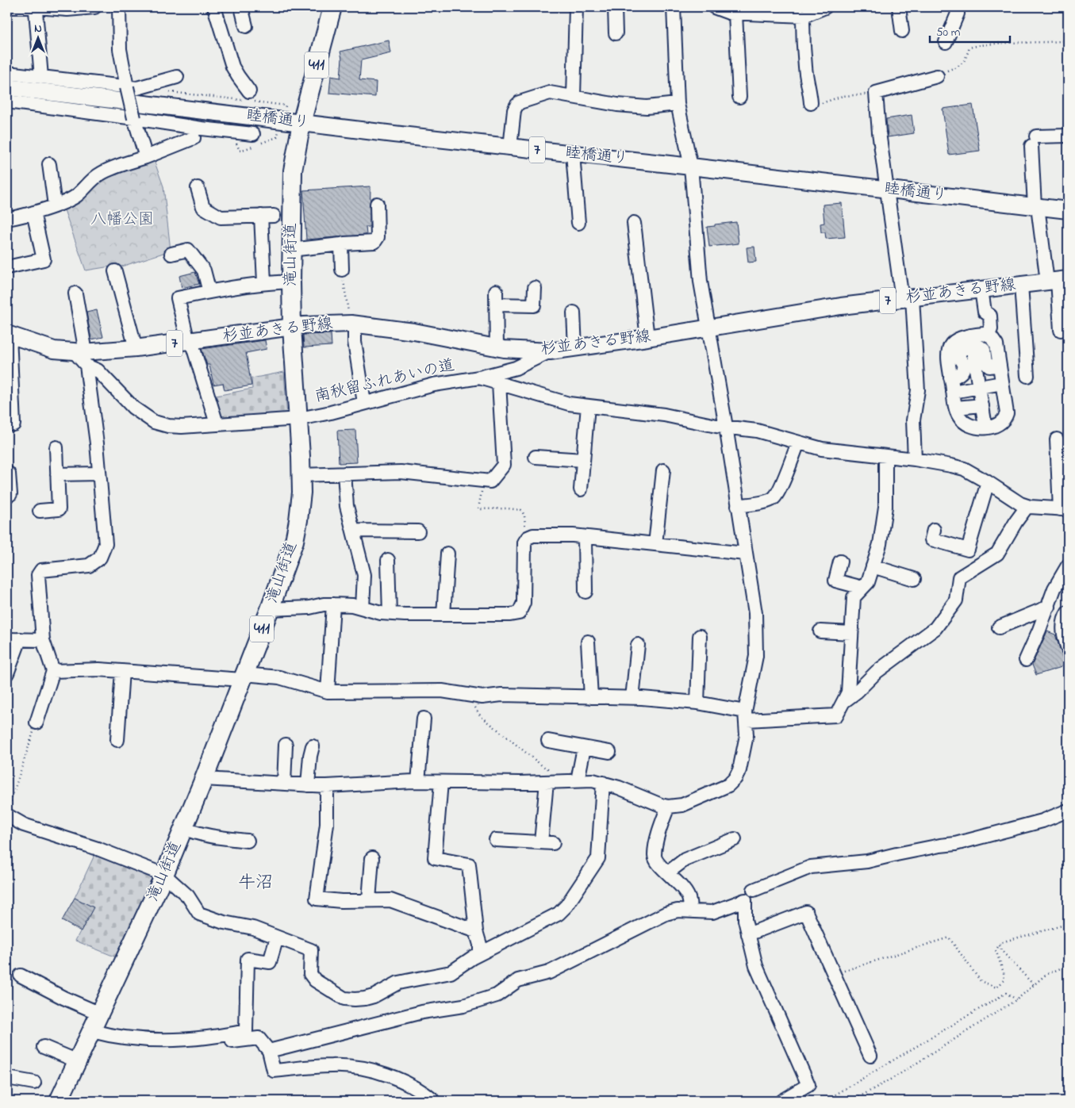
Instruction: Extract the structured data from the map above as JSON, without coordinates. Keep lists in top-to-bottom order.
{
  "streets": {
    "highway": ["411", "滝山街道"],
    "main road": ["睦橋通り", "7", "杉並あきる野線"],
    "street": ["南秋留ふれあいの道"]
  },
  "crossings": [
    ["睦橋通り", "滝山街道"],
    ["滝山街道", "杉並あきる野線"],
    ["滝山街道", "南秋留ふれあいの道"],
    ["杉並あきる野線", "南秋留ふれあいの道"]
  ],
  "districts": ["牛沼"],
  "parks": ["八幡公園"],
  "scale_bar": "50 m",
  "north": "top"
}
